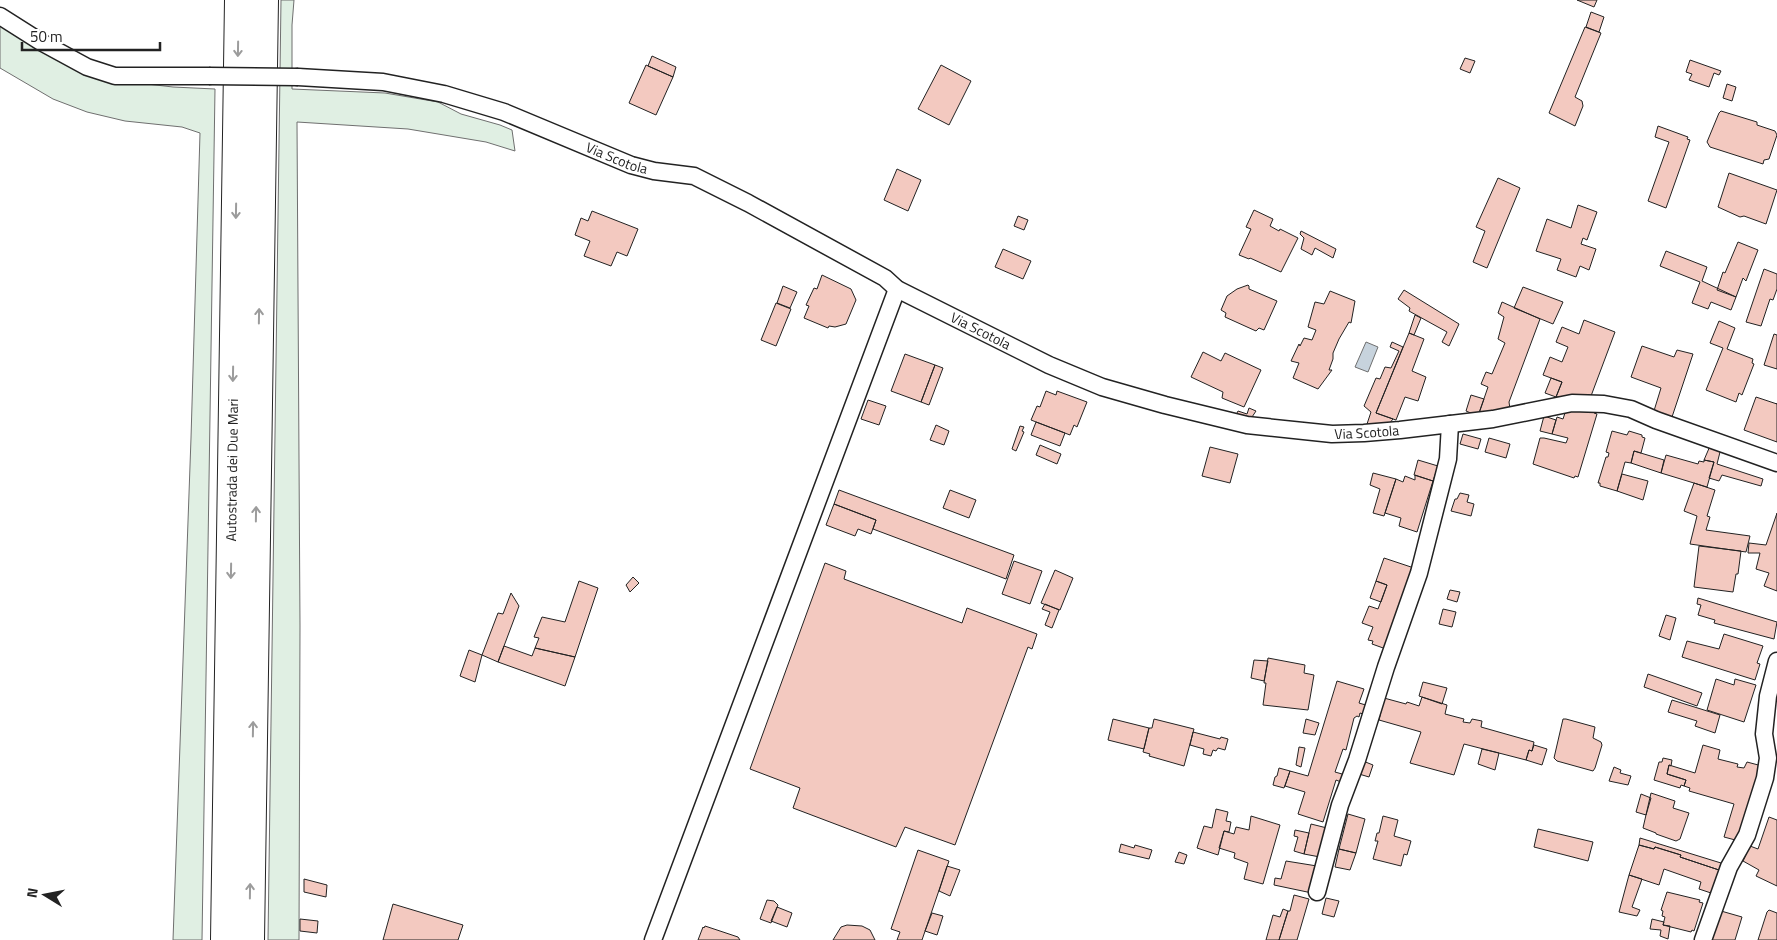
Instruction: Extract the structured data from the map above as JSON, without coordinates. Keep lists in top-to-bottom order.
{
  "streets": {
    "highway": ["Autostrada dei Due Mari"],
    "street": ["Via Scotola"]
  },
  "scale_bar": "50 m",
  "north": "left"
}
